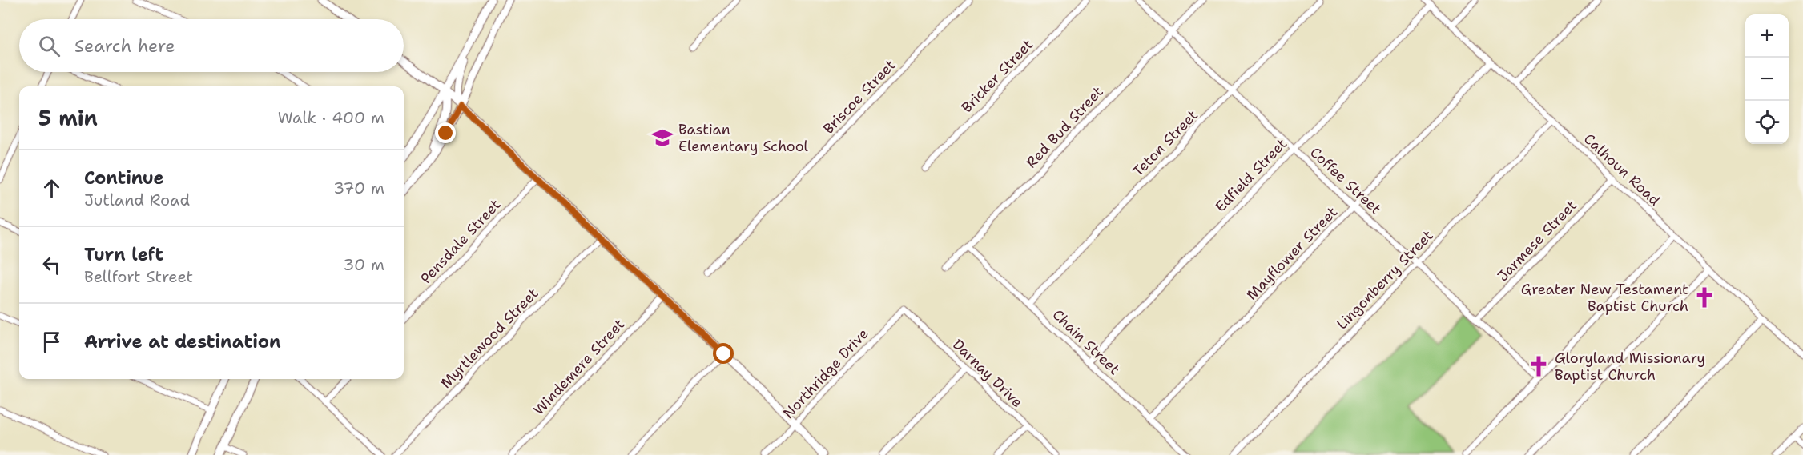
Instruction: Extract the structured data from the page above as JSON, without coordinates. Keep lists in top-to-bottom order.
{
  "streets": {
    "street": [
      "Bricker Street",
      "Briscoe Street",
      "Red Bud Street",
      "Teton Street",
      "Calhoun Road",
      "Edfield Street",
      "Coffee Street",
      "Jarmese Street",
      "Pensdale Street",
      "Mayflower Street",
      "Lingonberry Street",
      "Myrtlewood Street",
      "Chain Street",
      "Windemere Street",
      "Northridge Drive",
      "Darnay Drive"
    ]
  },
  "crossings": [
    ["Red Bud Street", "Coffee Street"],
    ["Red Bud Street", "Chain Street"],
    ["Teton Street", "Coffee Street"],
    ["Teton Street", "Chain Street"],
    ["Calhoun Road", "Edfield Street"],
    ["Calhoun Road", "Jarmese Street"],
    ["Calhoun Road", "Mayflower Street"],
    ["Calhoun Road", "Lingonberry Street"],
    ["Edfield Street", "Coffee Street"],
    ["Edfield Street", "Chain Street"],
    ["Coffee Street", "Jarmese Street"],
    ["Coffee Street", "Mayflower Street"],
    ["Coffee Street", "Lingonberry Street"],
    ["Mayflower Street", "Chain Street"],
    ["Northridge Drive", "Darnay Drive"]
  ],
  "places": {
    "school or university": ["Bastian Elementary School"],
    "church": ["Greater New Testament Baptist Church", "Gloryland Missionary Baptist Church"]
  },
  "page": {
    "map_buttons": ["+", "−"],
    "search": "Search here",
    "heading": ["5 min", "Walk · 400 m"],
    "list": [
      ["Continue", "Jutland Road", "370 m"],
      ["Turn left", "Bellfort Street", "30 m"],
      "Arrive at destination"
    ]
  }
}
